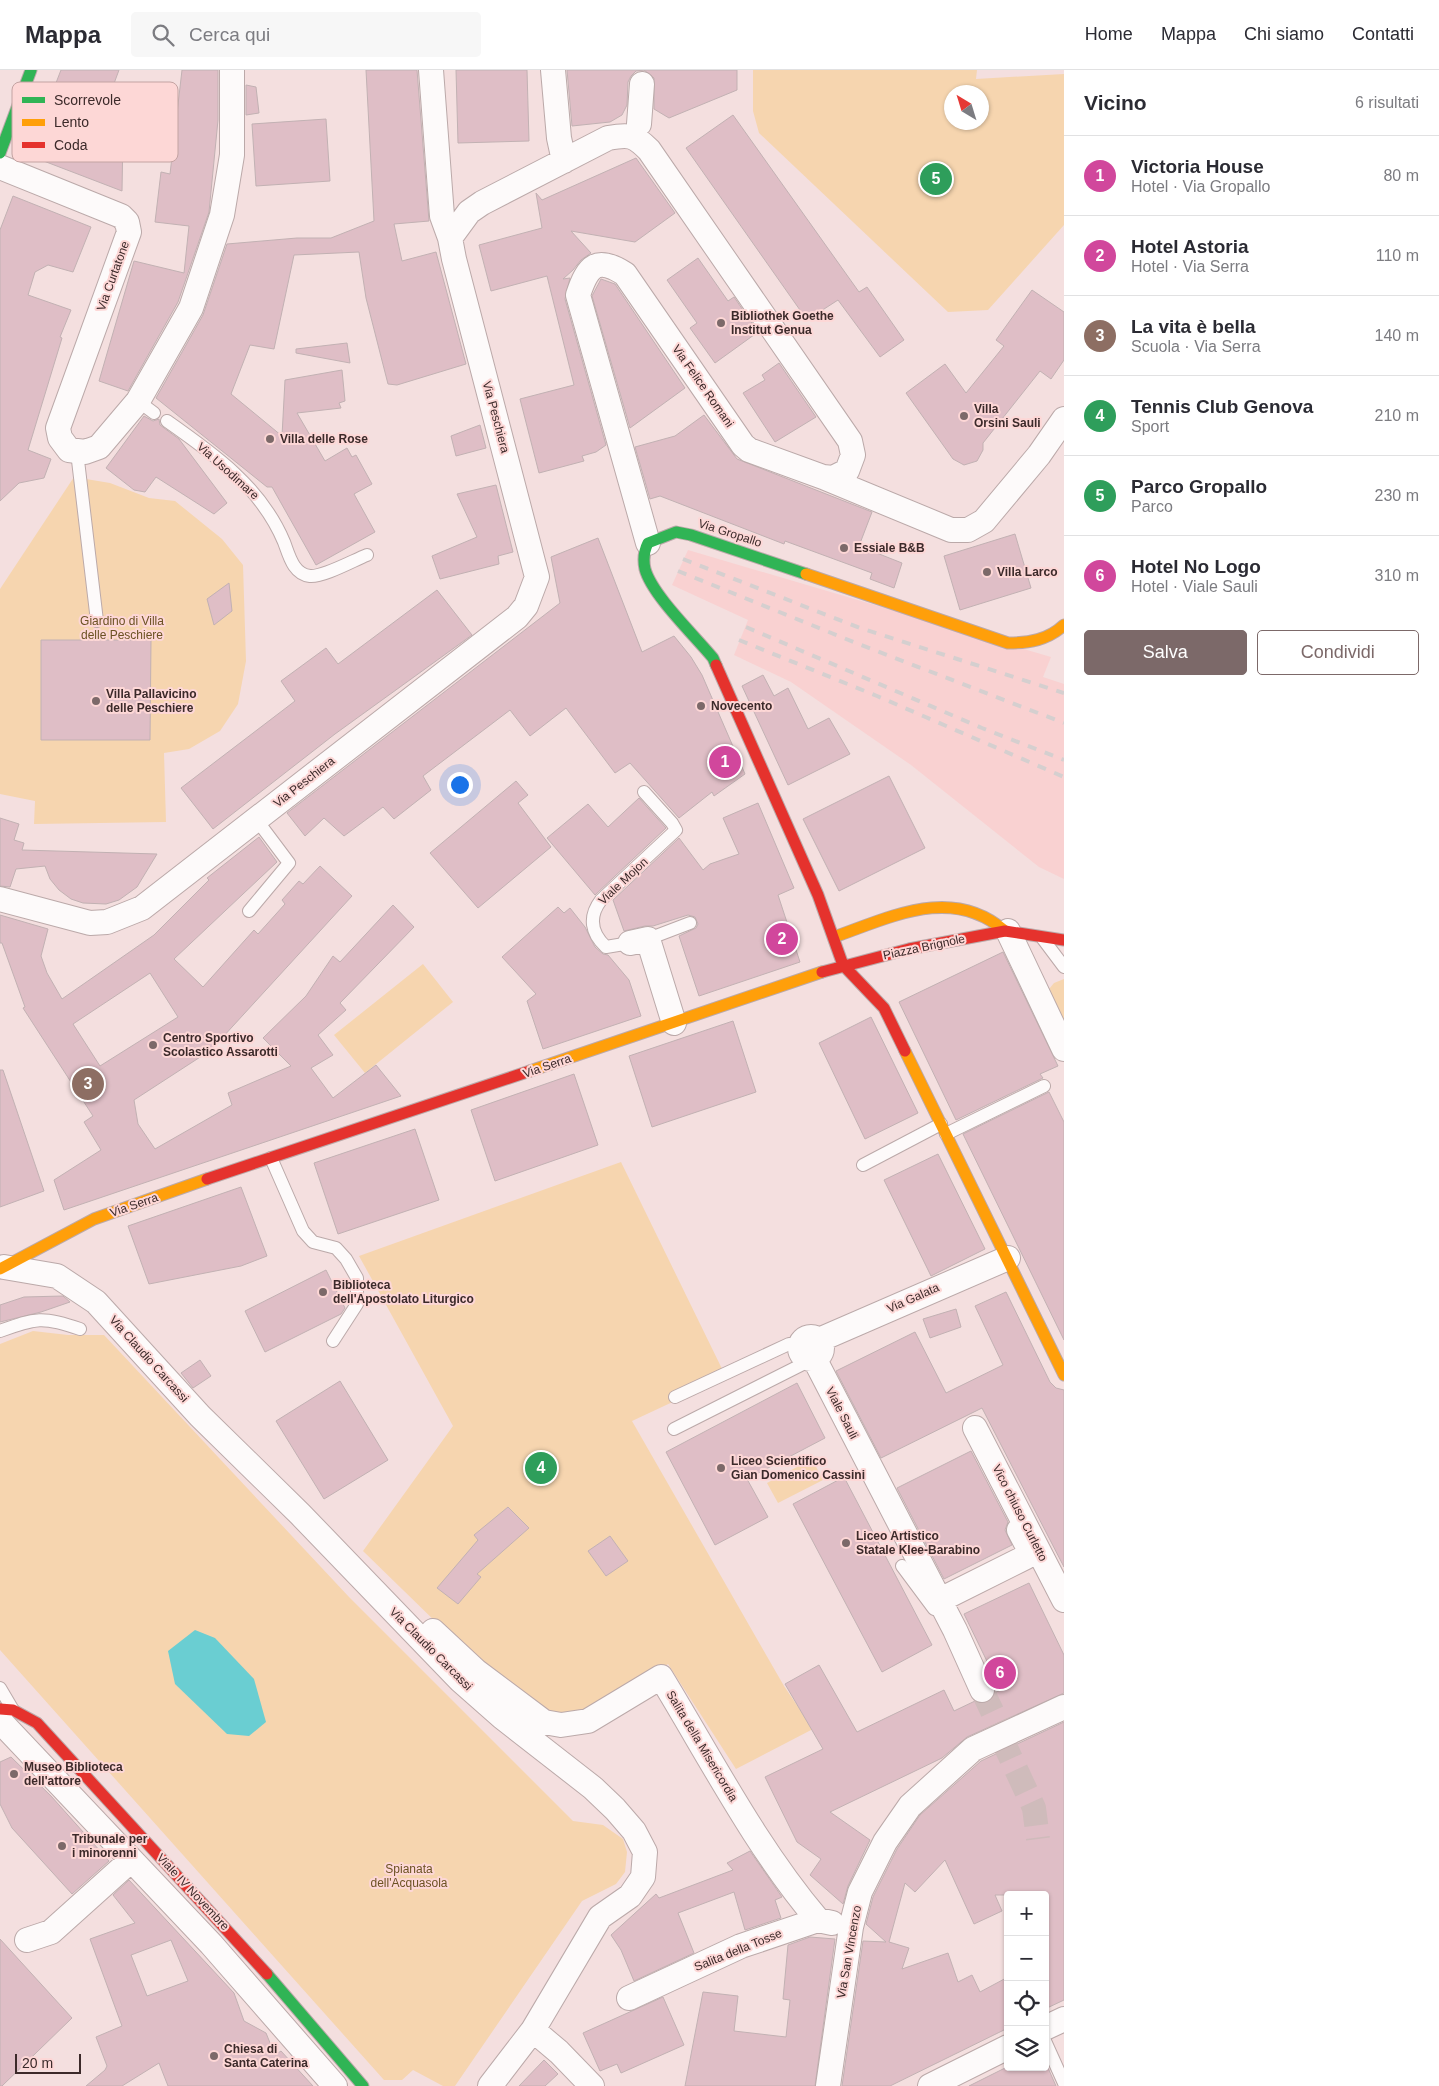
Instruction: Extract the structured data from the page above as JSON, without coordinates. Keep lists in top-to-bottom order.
{
  "streets": {
    "street": [
      "Via Curtatone",
      "Via Felice Romani",
      "Via Peschiera",
      "Via Gropallo",
      "Piazza Brignole",
      "Via Serra",
      "Via Galata",
      "Via Claudio Carcassi",
      "Viale Sauli",
      "Vico chiuso Curletto",
      "Salita della Misericordia",
      "Viale IV Novembre",
      "Salita della Tosse",
      "Via San Vincenzo"
    ],
    "lane": ["Via Usodimare", "Viale Mojon"]
  },
  "crossings": [
    ["Via Felice Romani", "Via Gropallo"],
    ["Piazza Brignole", "Via Serra"],
    ["Via Serra", "Via Claudio Carcassi"],
    ["Via Galata", "Viale Sauli"],
    ["Salita della Misericordia", "Salita della Tosse"]
  ],
  "parks": ["Giardino di Villa delle Peschiere", "Spianata dell'Acquasola"],
  "places": [
    "Bibliothek Goethe Institut Genua",
    "Villa Orsini Sauli",
    "Villa delle Rose",
    "Essiale B&B",
    "Villa Larco",
    "Villa Pallavicino delle Peschiere",
    "Novecento",
    "Centro Sportivo Scolastico Assarotti",
    "Biblioteca dell'Apostolato Liturgico",
    "Liceo Scientifico Gian Domenico Cassini",
    "Liceo Artistico Statale Klee-Barabino",
    "Museo Biblioteca dell'attore",
    "Tribunale per i minorenni",
    "Chiesa di Santa Caterina"
  ],
  "legend": ["Scorrevole", "Lento", "Coda"],
  "scale_bar": "20 m",
  "north": "top left",
  "page": {
    "header": "Mappa",
    "search": "Cerca qui",
    "nav": [
      "Home",
      "Mappa",
      "Chi siamo",
      "Contatti"
    ],
    "heading": ["Vicino", "6 risultati"],
    "list": [
      {
        "mark": "1",
        "name": "Victoria House",
        "note": "Hotel · Via Gropallo",
        "value": "80 m"
      },
      {
        "mark": "2",
        "name": "Hotel Astoria",
        "note": "Hotel · Via Serra",
        "value": "110 m"
      },
      {
        "mark": "3",
        "name": "La vita è bella",
        "note": "Scuola · Via Serra",
        "value": "140 m"
      },
      {
        "mark": "4",
        "name": "Tennis Club Genova",
        "note": "Sport",
        "value": "210 m"
      },
      {
        "mark": "5",
        "name": "Parco Gropallo",
        "note": "Parco",
        "value": "230 m"
      },
      {
        "mark": "6",
        "name": "Hotel No Logo",
        "note": "Hotel · Viale Sauli",
        "value": "310 m"
      }
    ],
    "pins": [
      "5",
      "1",
      "2",
      "3",
      "4",
      "6"
    ],
    "buttons": ["Salva", "Condividi"],
    "map_buttons": ["+", "−"],
    "scale": "20 m"
  }
}
